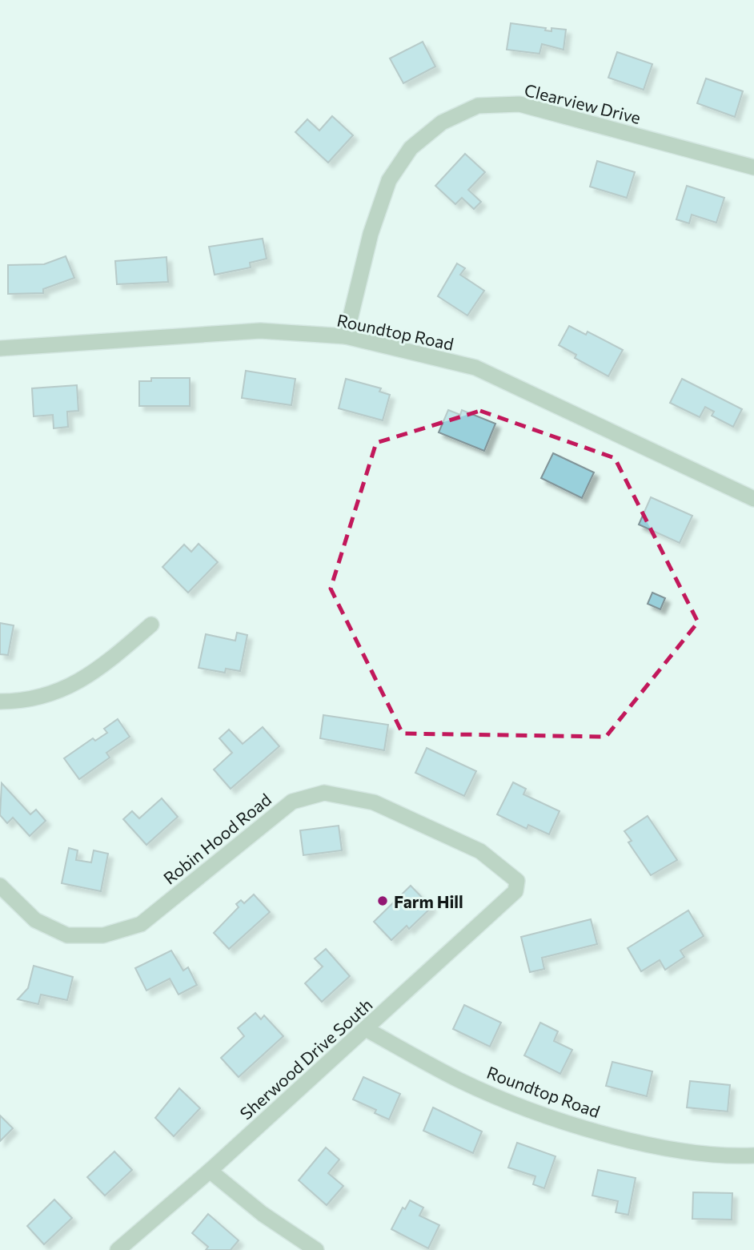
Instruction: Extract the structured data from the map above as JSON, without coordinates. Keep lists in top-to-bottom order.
{
  "streets": {
    "street": [
      "Clearview Drive",
      "Roundtop Road",
      "Robin Hood Road",
      "Sherwood Drive South"
    ]
  },
  "crossings": [
    ["Clearview Drive", "Roundtop Road"],
    ["Roundtop Road", "Sherwood Drive South"],
    ["Robin Hood Road", "Sherwood Drive South"]
  ],
  "places": ["Farm Hill"]
}
